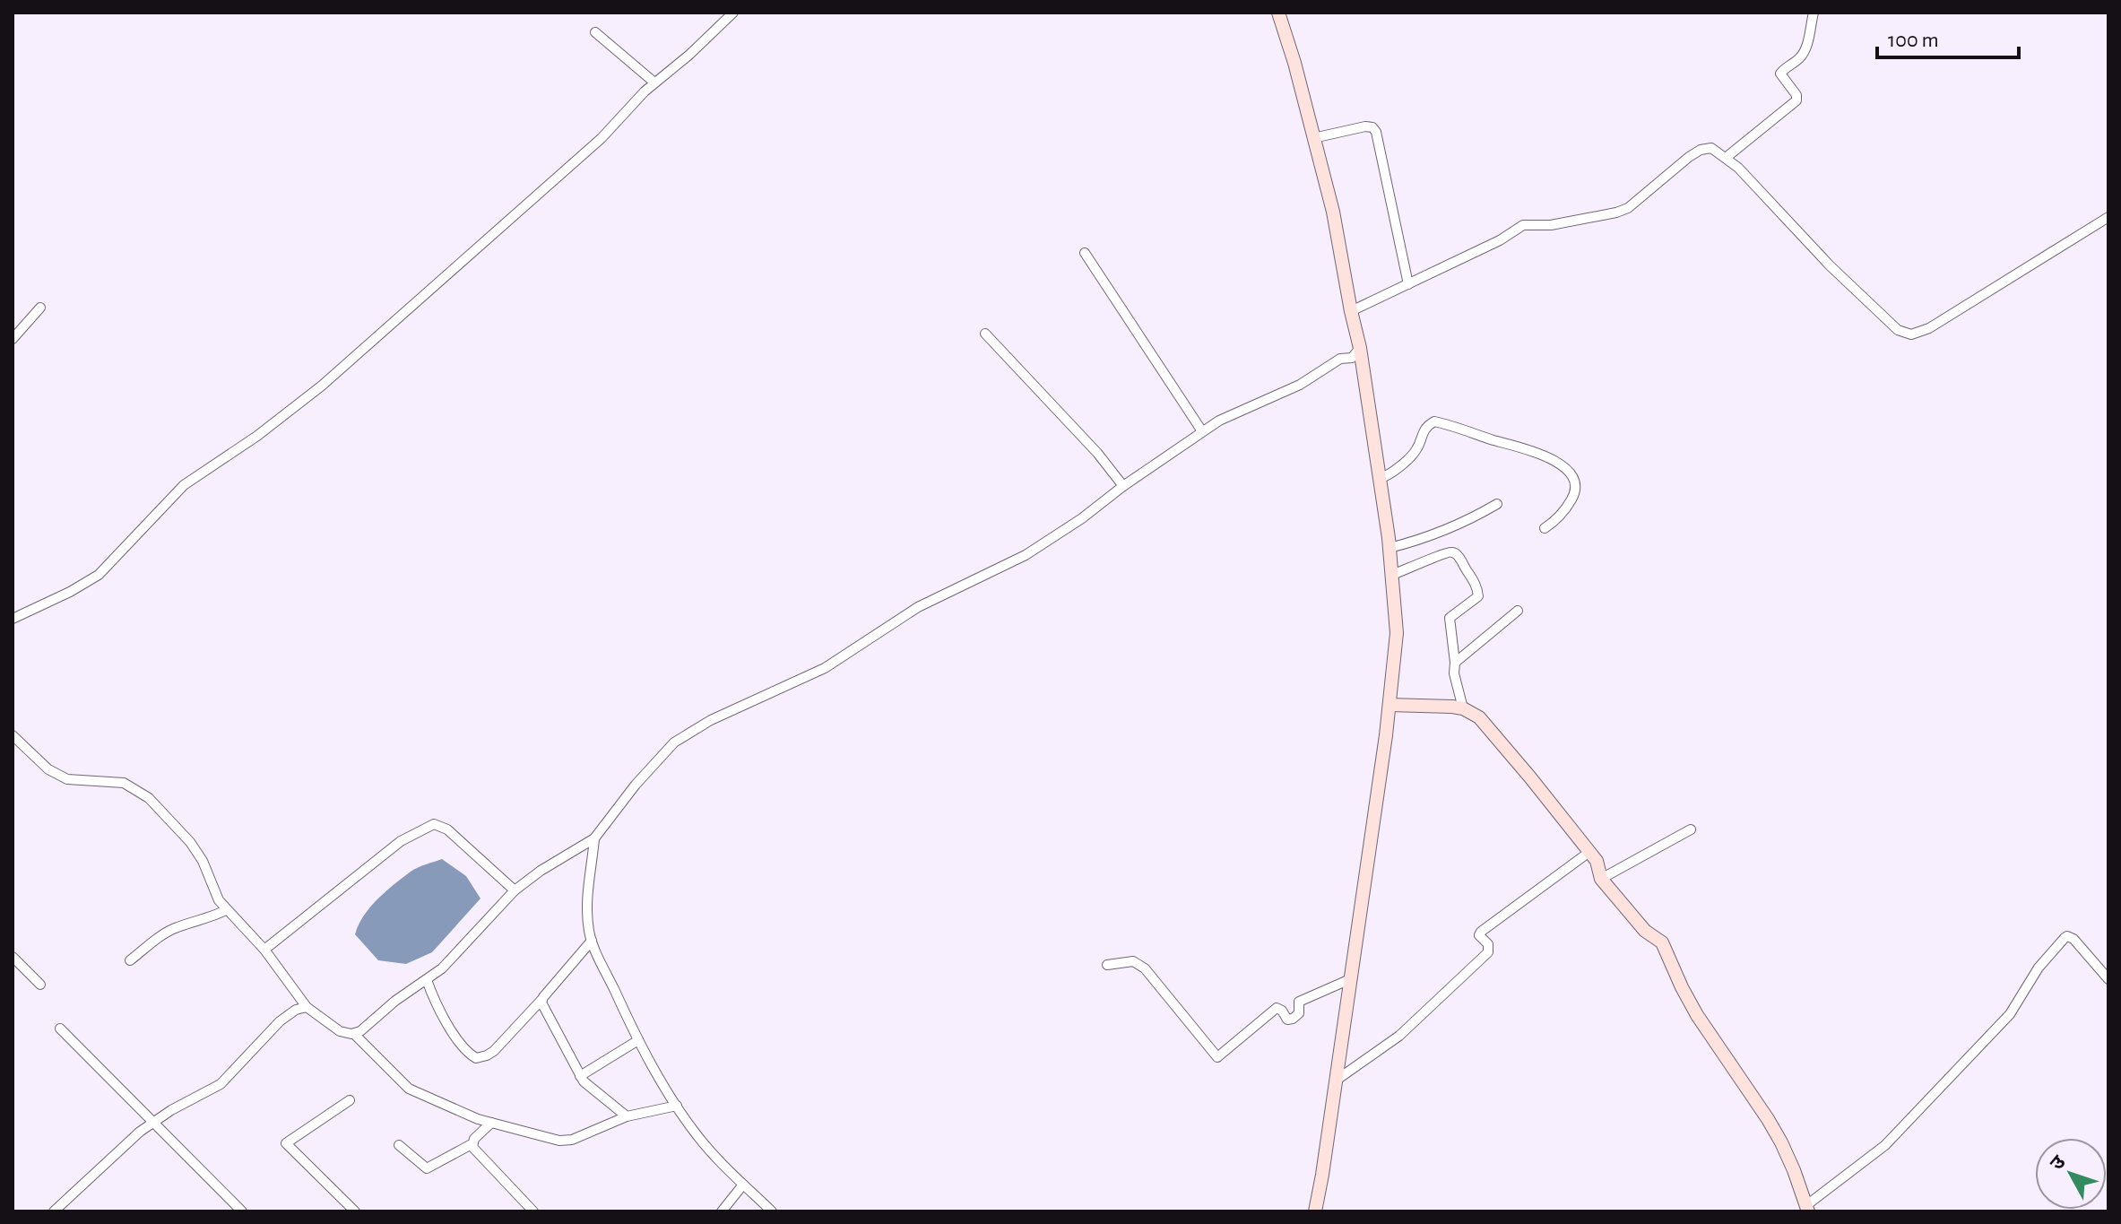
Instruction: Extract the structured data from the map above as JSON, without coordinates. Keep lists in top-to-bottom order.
{
  "scale_bar": "100 m",
  "north": "top left"
}
